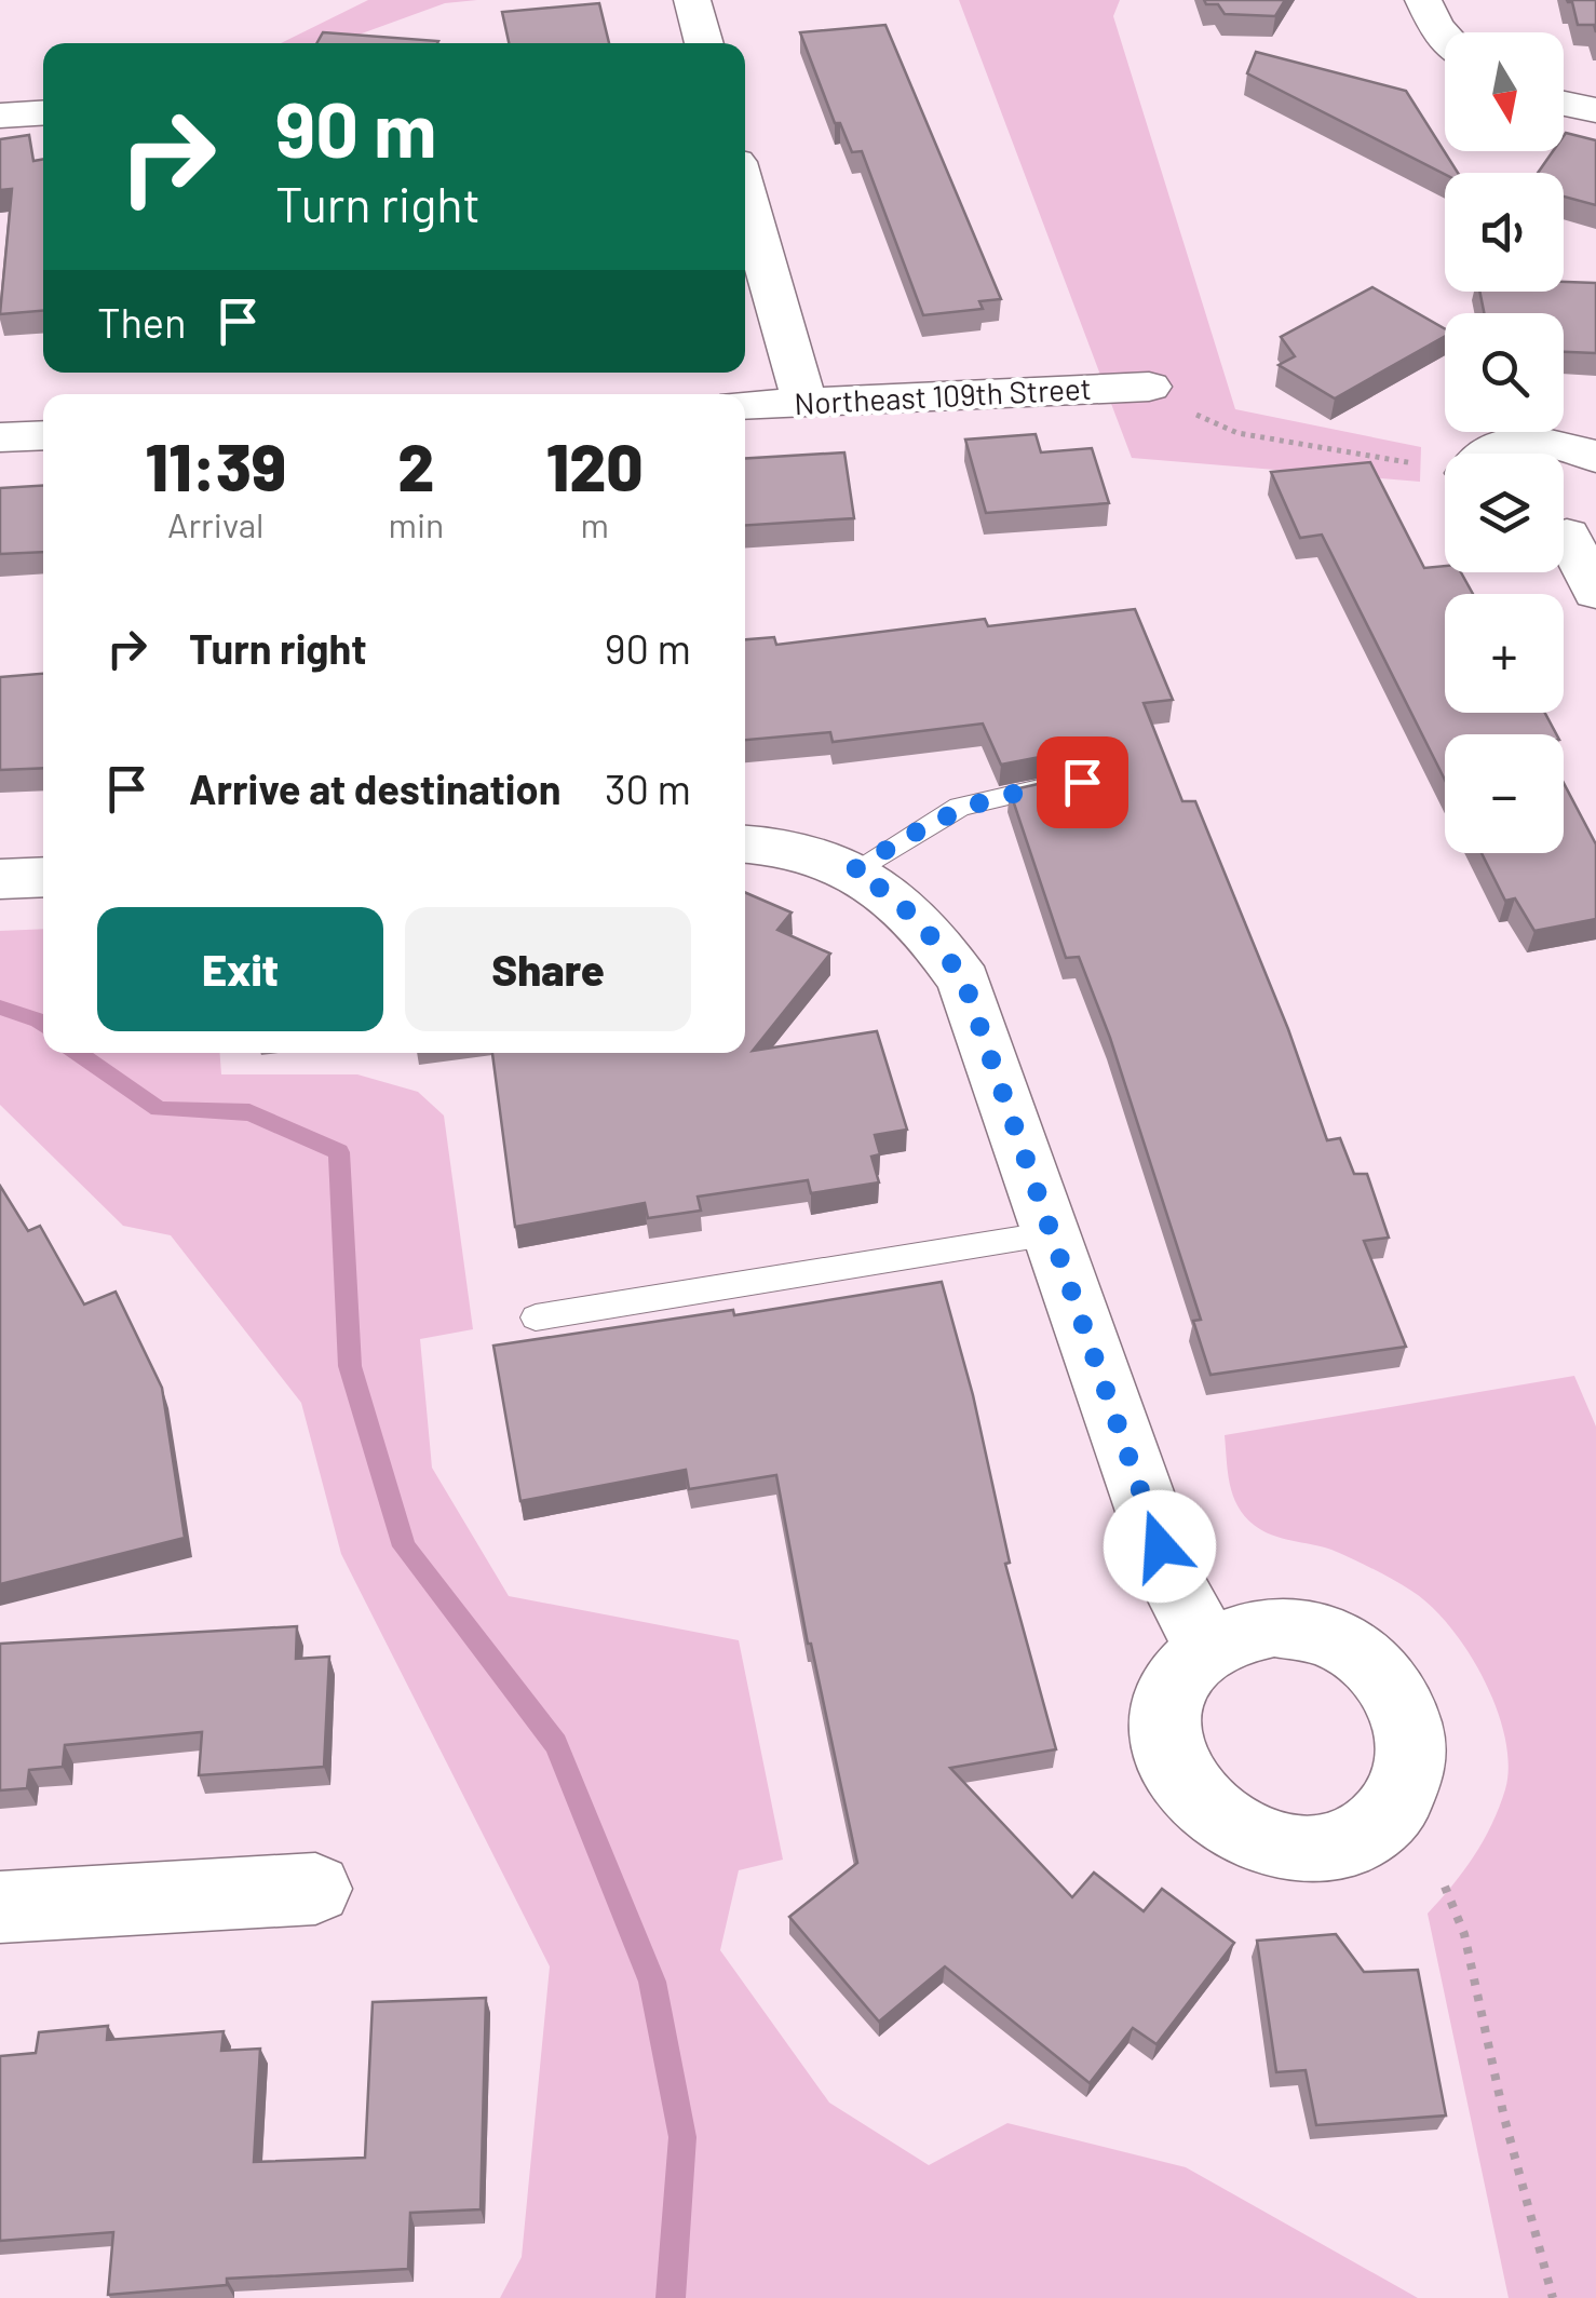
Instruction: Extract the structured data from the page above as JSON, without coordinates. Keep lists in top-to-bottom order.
{
  "streets": {
    "street": ["Northeast 109th Street"]
  },
  "north": "bottom",
  "page": {
    "map_buttons": ["+", "−"],
    "turn": ["90 m", "Turn right"],
    "then": "Then",
    "eta": [
      "11:39",
      "Arrival",
      "2",
      "min",
      "120",
      "m"
    ],
    "list": [
      {
        "name": "Turn right",
        "value": "90 m"
      },
      {
        "name": "Arrive at destination",
        "value": "30 m"
      }
    ],
    "buttons": ["Exit", "Share"]
  }
}
